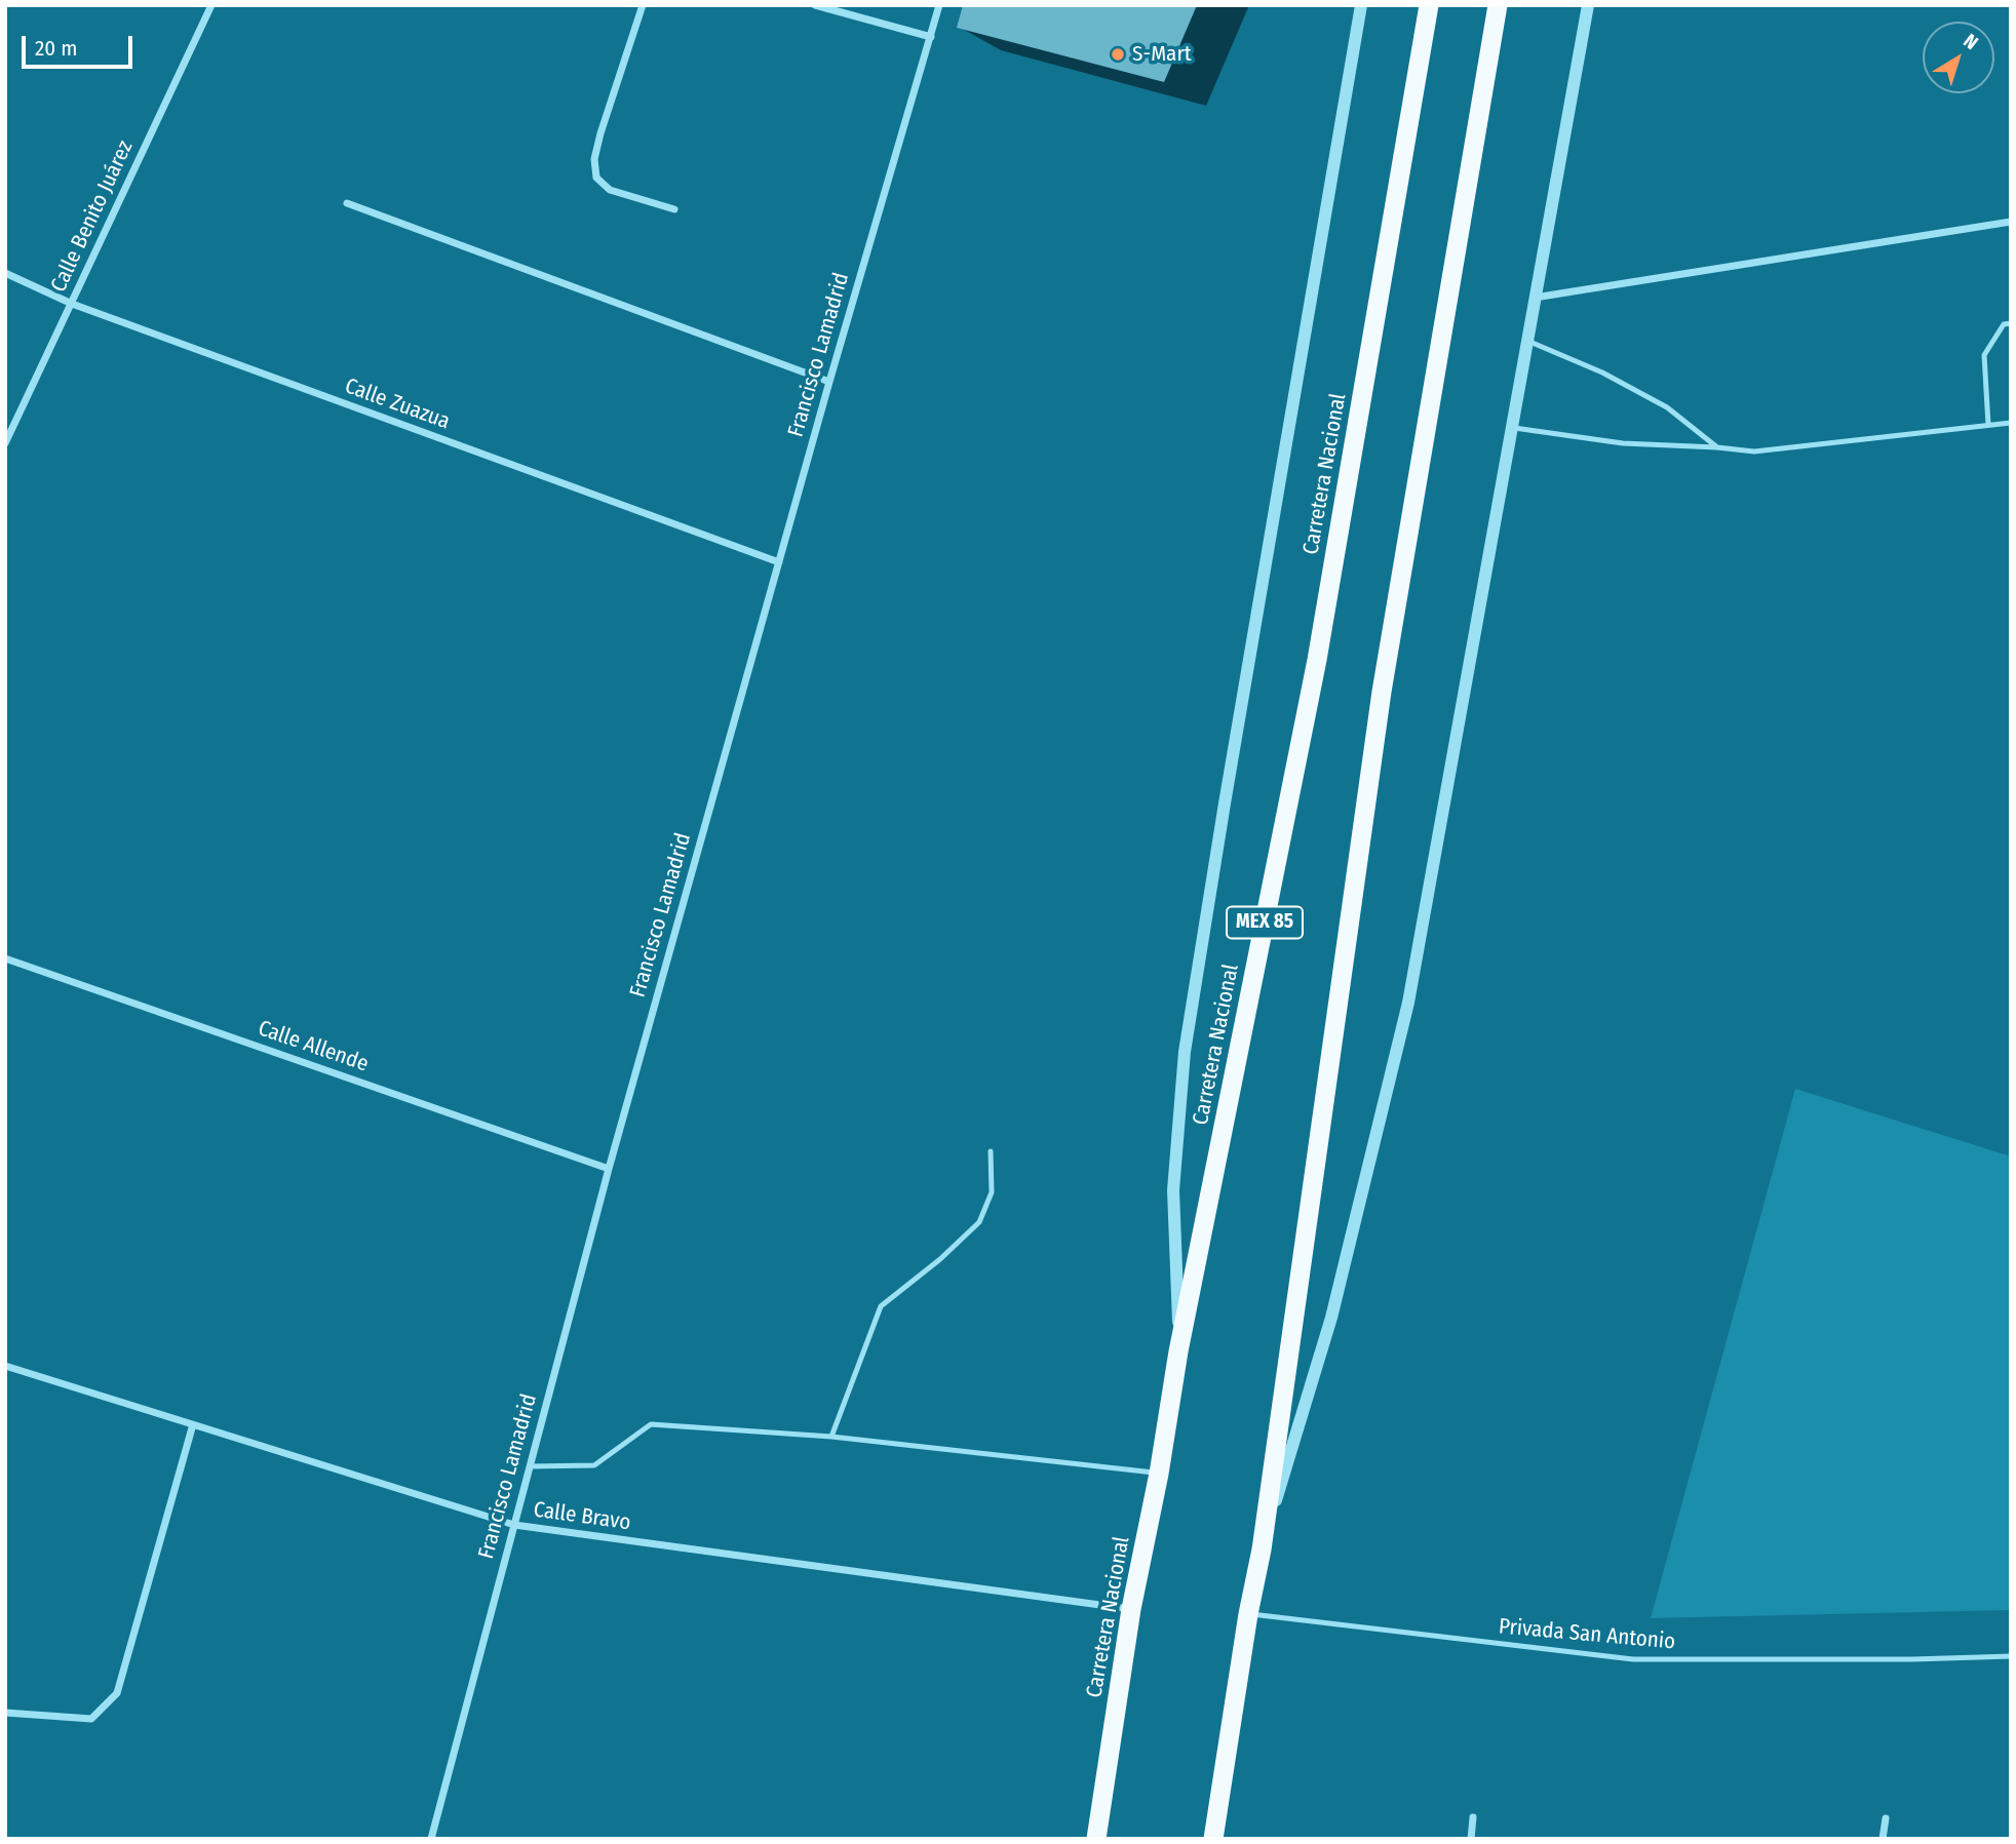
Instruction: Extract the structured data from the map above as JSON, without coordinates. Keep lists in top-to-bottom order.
{
  "streets": {
    "highway": ["Carretera Nacional", "MEX 85"],
    "street": [
      "Calle Benito Juárez",
      "Francisco Lamadrid",
      "Calle Zuazua",
      "Calle Allende",
      "Calle Bravo"
    ],
    "lane": ["Privada San Antonio"]
  },
  "crossings": [
    ["Calle Benito Juárez", "Calle Zuazua"],
    ["Francisco Lamadrid", "Calle Zuazua"],
    ["Francisco Lamadrid", "Calle Allende"],
    ["Francisco Lamadrid", "Calle Bravo"],
    ["Carretera Nacional", "Calle Bravo"]
  ],
  "places": ["S-Mart"],
  "scale_bar": "20 m",
  "north": "top right"
}
